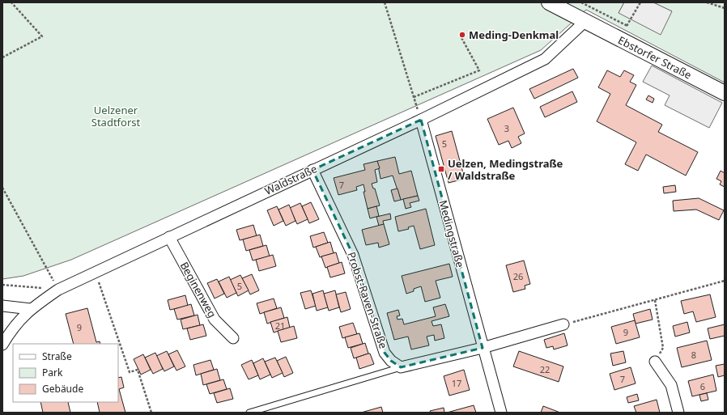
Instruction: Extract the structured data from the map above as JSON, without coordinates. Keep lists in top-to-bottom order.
{
  "streets": {
    "main road": ["Ebstorfer Straße"],
    "street": [
      "Waldstraße",
      "Medingstraße",
      "Beginenweg",
      "Probst-Raven-Straße"
    ]
  },
  "crossings": [
    ["Ebstorfer Straße", "Waldstraße"],
    ["Waldstraße", "Medingstraße"],
    ["Waldstraße", "Beginenweg"],
    ["Waldstraße", "Probst-Raven-Straße"]
  ],
  "parks": ["Uelzener Stadtforst"],
  "places": {
    "other": ["Meding-Denkmal"],
    "transit": ["Uelzen, Medingstraße / Waldstraße"]
  },
  "house_numbers": [
    "3",
    "5",
    "7",
    "26",
    "5",
    "21",
    "9",
    "9",
    "8",
    "22",
    "7",
    "17",
    "6"
  ],
  "legend": ["Straße", "Park", "Gebäude"]
}
